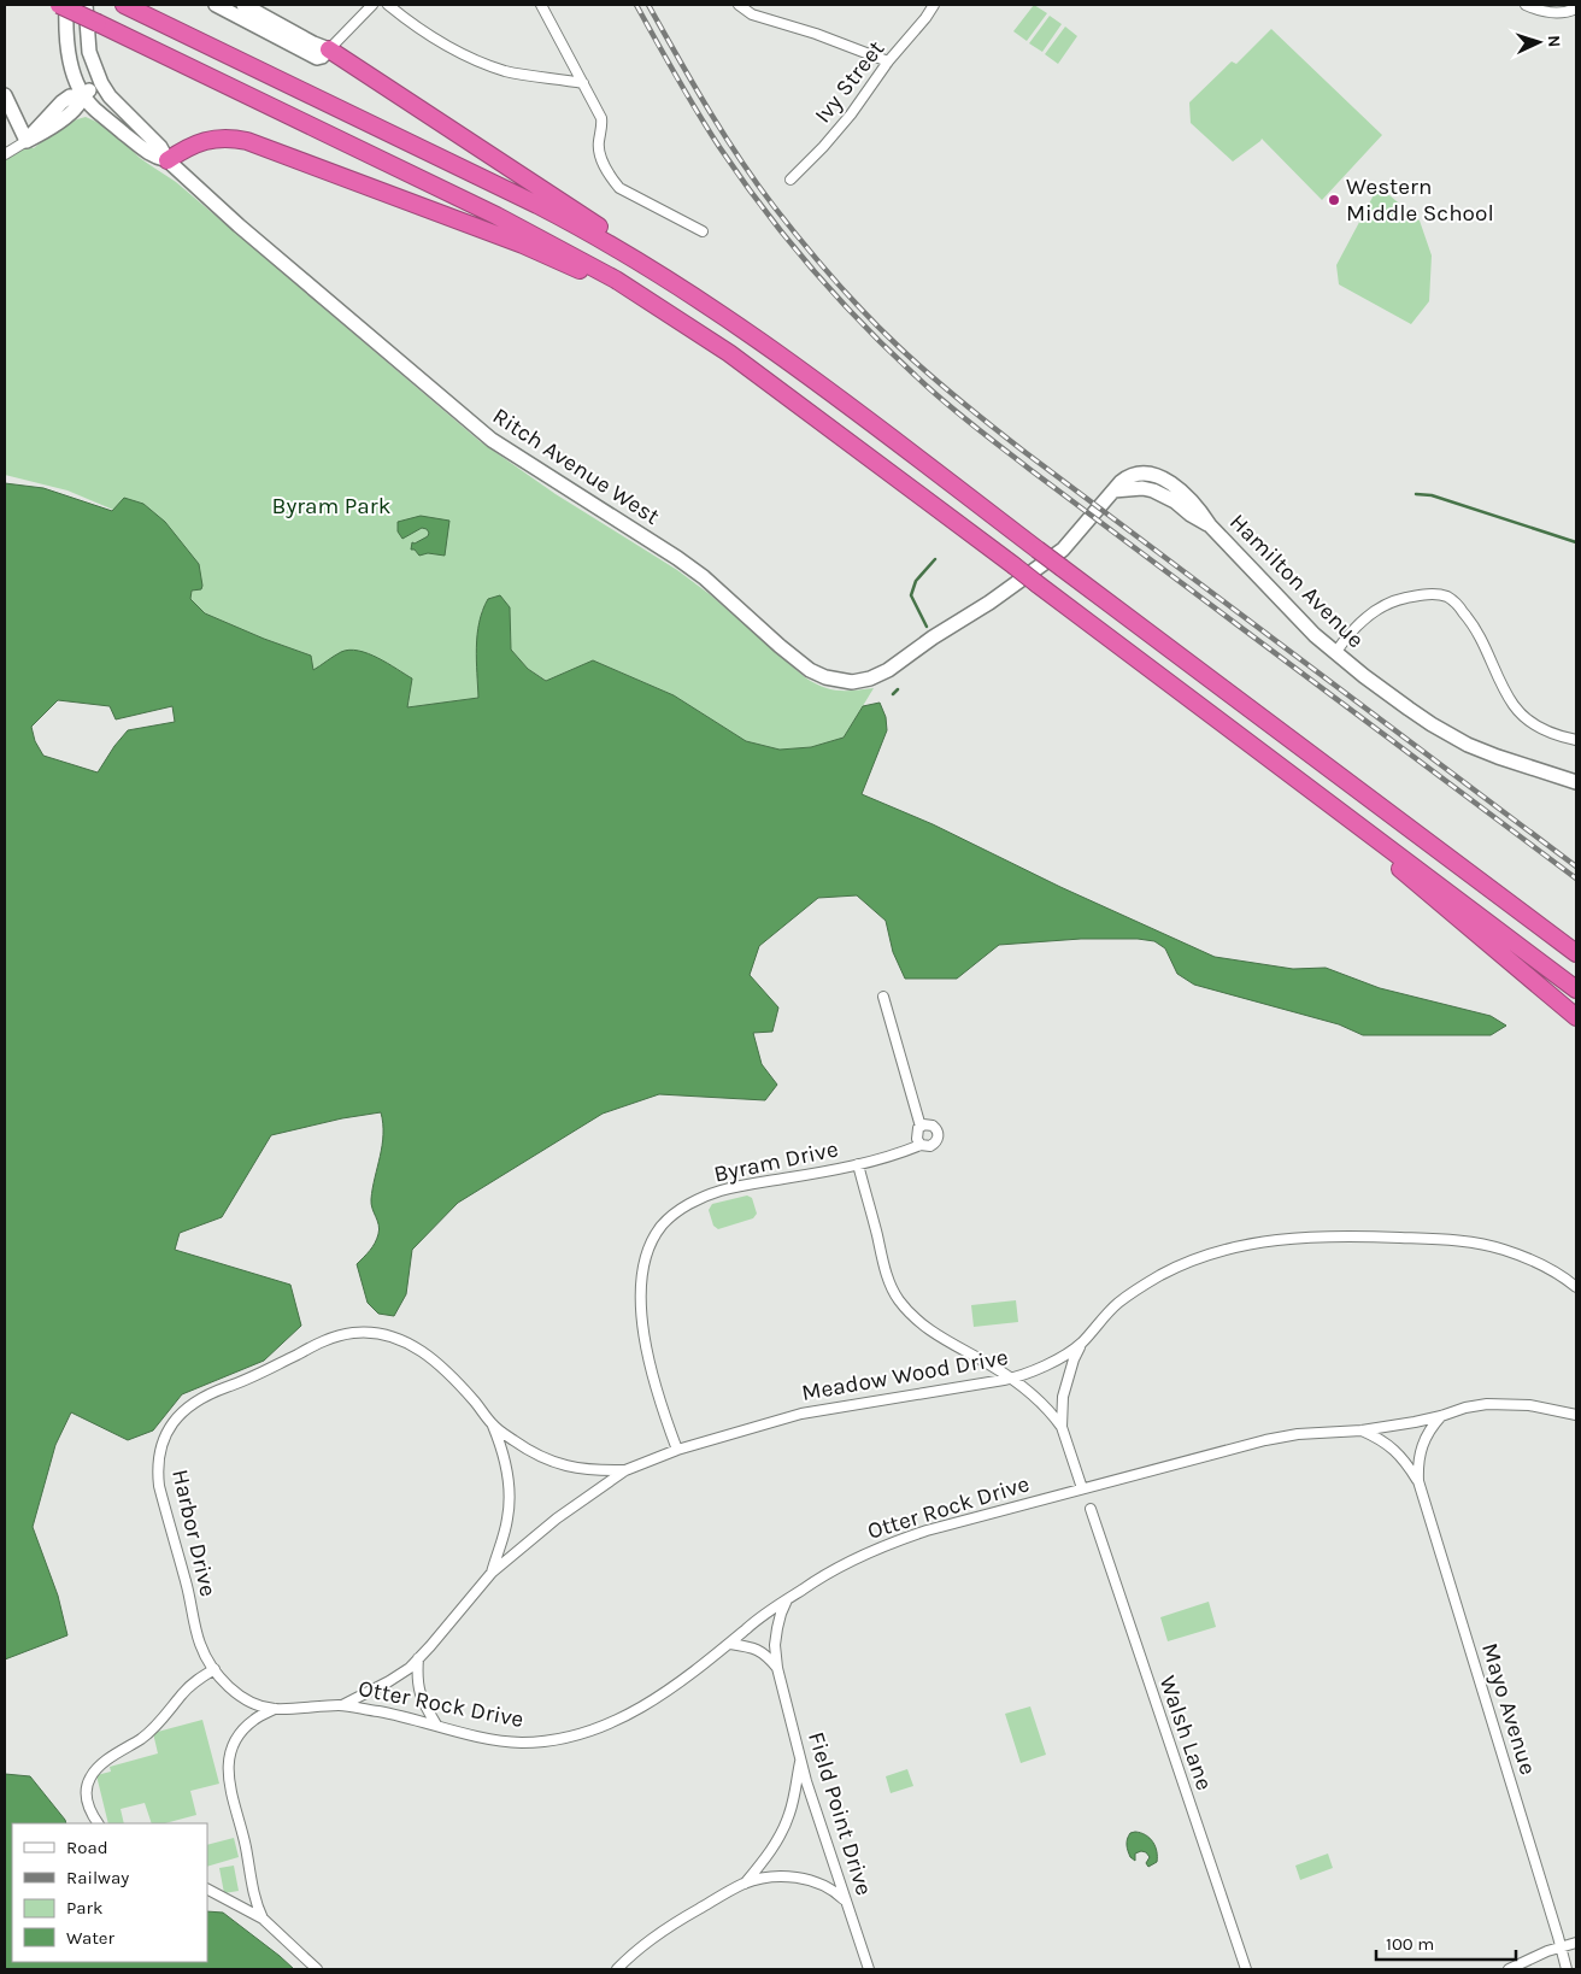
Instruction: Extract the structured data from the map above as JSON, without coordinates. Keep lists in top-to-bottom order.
{
  "streets": {
    "main road": ["Ritch Avenue West", "Hamilton Avenue"],
    "street": [
      "Ivy Street",
      "Byram Drive",
      "Meadow Wood Drive",
      "Otter Rock Drive",
      "Harbor Drive",
      "Mayo Avenue",
      "Walsh Lane",
      "Field Point Drive"
    ]
  },
  "crossings": [
    ["Ritch Avenue West", "Hamilton Avenue"],
    ["Byram Drive", "Meadow Wood Drive"],
    ["Meadow Wood Drive", "Otter Rock Drive"],
    ["Meadow Wood Drive", "Harbor Drive"],
    ["Otter Rock Drive", "Harbor Drive"],
    ["Otter Rock Drive", "Mayo Avenue"],
    ["Otter Rock Drive", "Field Point Drive"]
  ],
  "parks": ["Byram Park"],
  "places": ["Western Middle School"],
  "legend": [
    "Road",
    "Railway",
    "Park",
    "Water"
  ],
  "scale_bar": "100 m",
  "north": "right"
}
